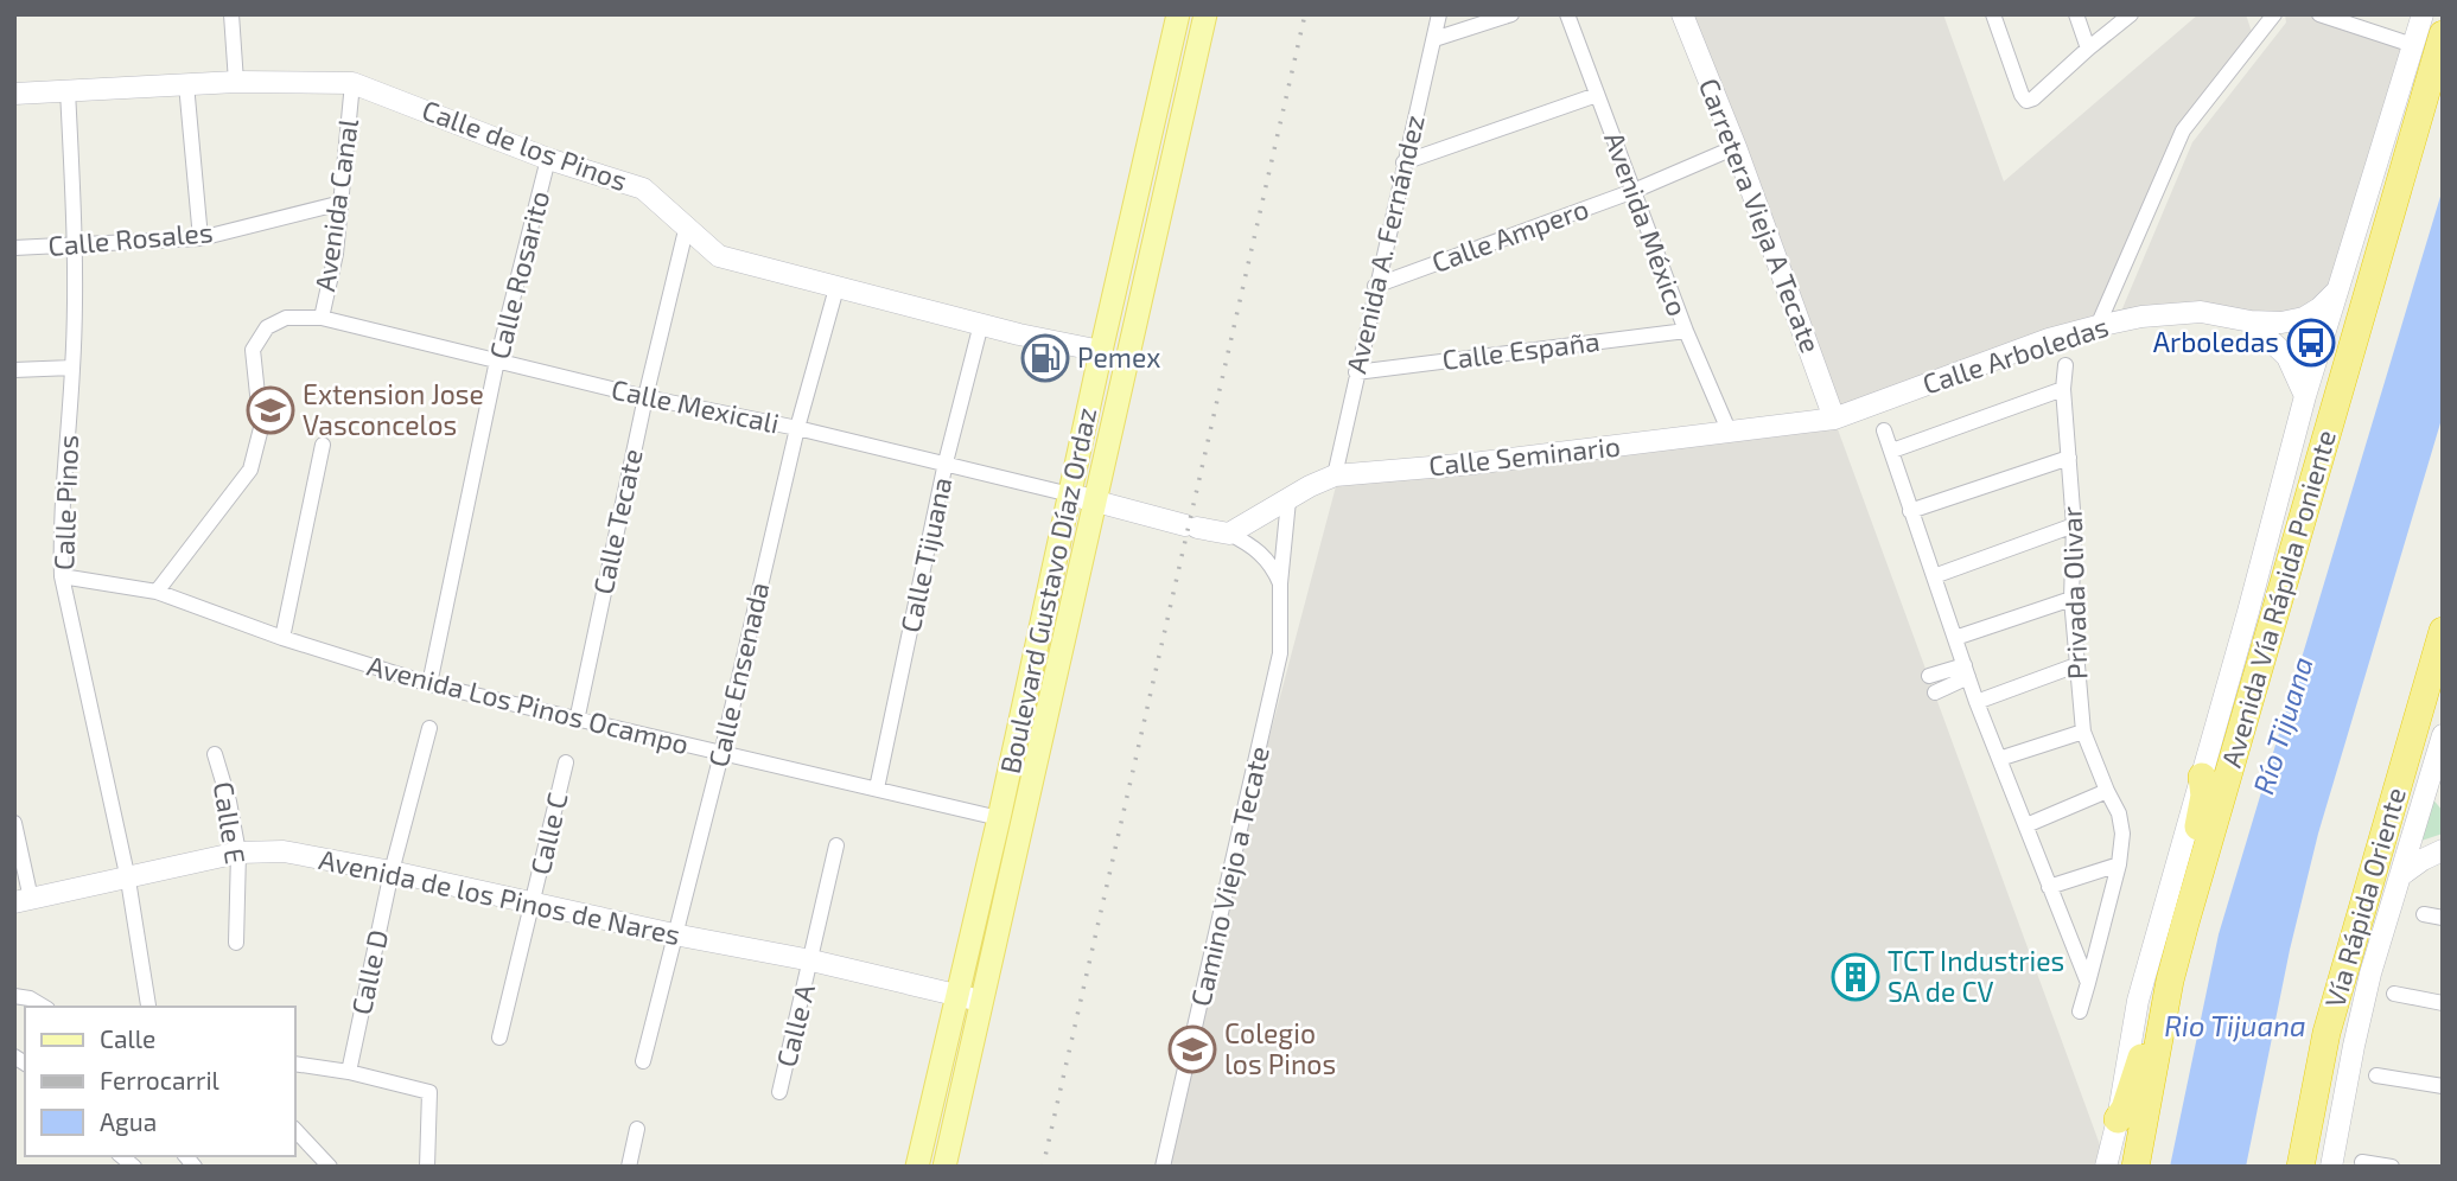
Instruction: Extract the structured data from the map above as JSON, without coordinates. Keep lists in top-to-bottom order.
{
  "streets": {
    "highway": ["Avenida Vía Rápida Poniente", "Vía Rápida Oriente"],
    "main road": ["Boulevard Gustavo Díaz Ordaz"],
    "street": [
      "Calle de los Pinos",
      "Avenida Canal",
      "Carretera Vieja A Tecate",
      "Avenida México",
      "Calle Ampero",
      "Calle Rosales",
      "Avenida A. Fernández",
      "Calle Rosarito",
      "Calle España",
      "Calle Arboledas",
      "Calle Mexicali",
      "Calle Seminario",
      "Calle Pinos",
      "Calle Tecate",
      "Calle Tijuana",
      "Privada Olivar",
      "Calle Ensenada",
      "Avenida Los Pinos Ocampo",
      "Calle E",
      "Calle C",
      "Camino Viejo a Tecate",
      "Avenida de los Pinos de Nares",
      "Calle D",
      "Calle A"
    ]
  },
  "crossings": [
    ["Calle de los Pinos", "Avenida Canal"],
    ["Calle de los Pinos", "Calle Rosarito"],
    ["Calle de los Pinos", "Calle Pinos"],
    ["Calle de los Pinos", "Calle Tecate"],
    ["Calle de los Pinos", "Calle Tijuana"],
    ["Calle de los Pinos", "Boulevard Gustavo Díaz Ordaz"],
    ["Calle de los Pinos", "Calle Ensenada"],
    ["Avenida Canal", "Calle Rosales"],
    ["Avenida Canal", "Calle Mexicali"],
    ["Avenida Canal", "Avenida Los Pinos Ocampo"],
    ["Carretera Vieja A Tecate", "Calle Ampero"],
    ["Carretera Vieja A Tecate", "Calle Arboledas"],
    ["Carretera Vieja A Tecate", "Calle Seminario"],
    ["Avenida México", "Calle Ampero"],
    ["Avenida México", "Calle España"],
    ["Avenida México", "Calle Seminario"],
    ["Calle Ampero", "Avenida A. Fernández"],
    ["Calle Rosales", "Calle Pinos"],
    ["Avenida A. Fernández", "Calle España"],
    ["Avenida A. Fernández", "Calle Seminario"],
    ["Calle Rosarito", "Calle Mexicali"],
    ["Calle Rosarito", "Avenida Los Pinos Ocampo"],
    ["Calle Arboledas", "Calle Seminario"],
    ["Calle Mexicali", "Calle Tecate"],
    ["Calle Mexicali", "Calle Tijuana"],
    ["Calle Mexicali", "Boulevard Gustavo Díaz Ordaz"],
    ["Calle Mexicali", "Calle Ensenada"],
    ["Calle Seminario", "Camino Viejo a Tecate"],
    ["Calle Pinos", "Avenida Los Pinos Ocampo"],
    ["Calle Pinos", "Avenida de los Pinos de Nares"],
    ["Calle Tecate", "Avenida Los Pinos Ocampo"],
    ["Calle Tijuana", "Avenida Los Pinos Ocampo"],
    ["Boulevard Gustavo Díaz Ordaz", "Avenida Los Pinos Ocampo"],
    ["Boulevard Gustavo Díaz Ordaz", "Avenida de los Pinos de Nares"],
    ["Calle Ensenada", "Avenida Los Pinos Ocampo"],
    ["Calle Ensenada", "Avenida de los Pinos de Nares"],
    ["Calle E", "Avenida de los Pinos de Nares"],
    ["Calle C", "Avenida de los Pinos de Nares"],
    ["Avenida de los Pinos de Nares", "Calle D"],
    ["Avenida de los Pinos de Nares", "Calle A"]
  ],
  "water": ["Río Tijuana", "Rio Tijuana"],
  "places": {
    "bus stop": ["Arboledas"],
    "fuel station": ["Pemex"],
    "school or university": ["Extension Jose Vasconcelos", "Colegio los Pinos"],
    "building": ["TCT Industries SA de CV"]
  },
  "legend": ["Calle", "Ferrocarril", "Agua"]
}
